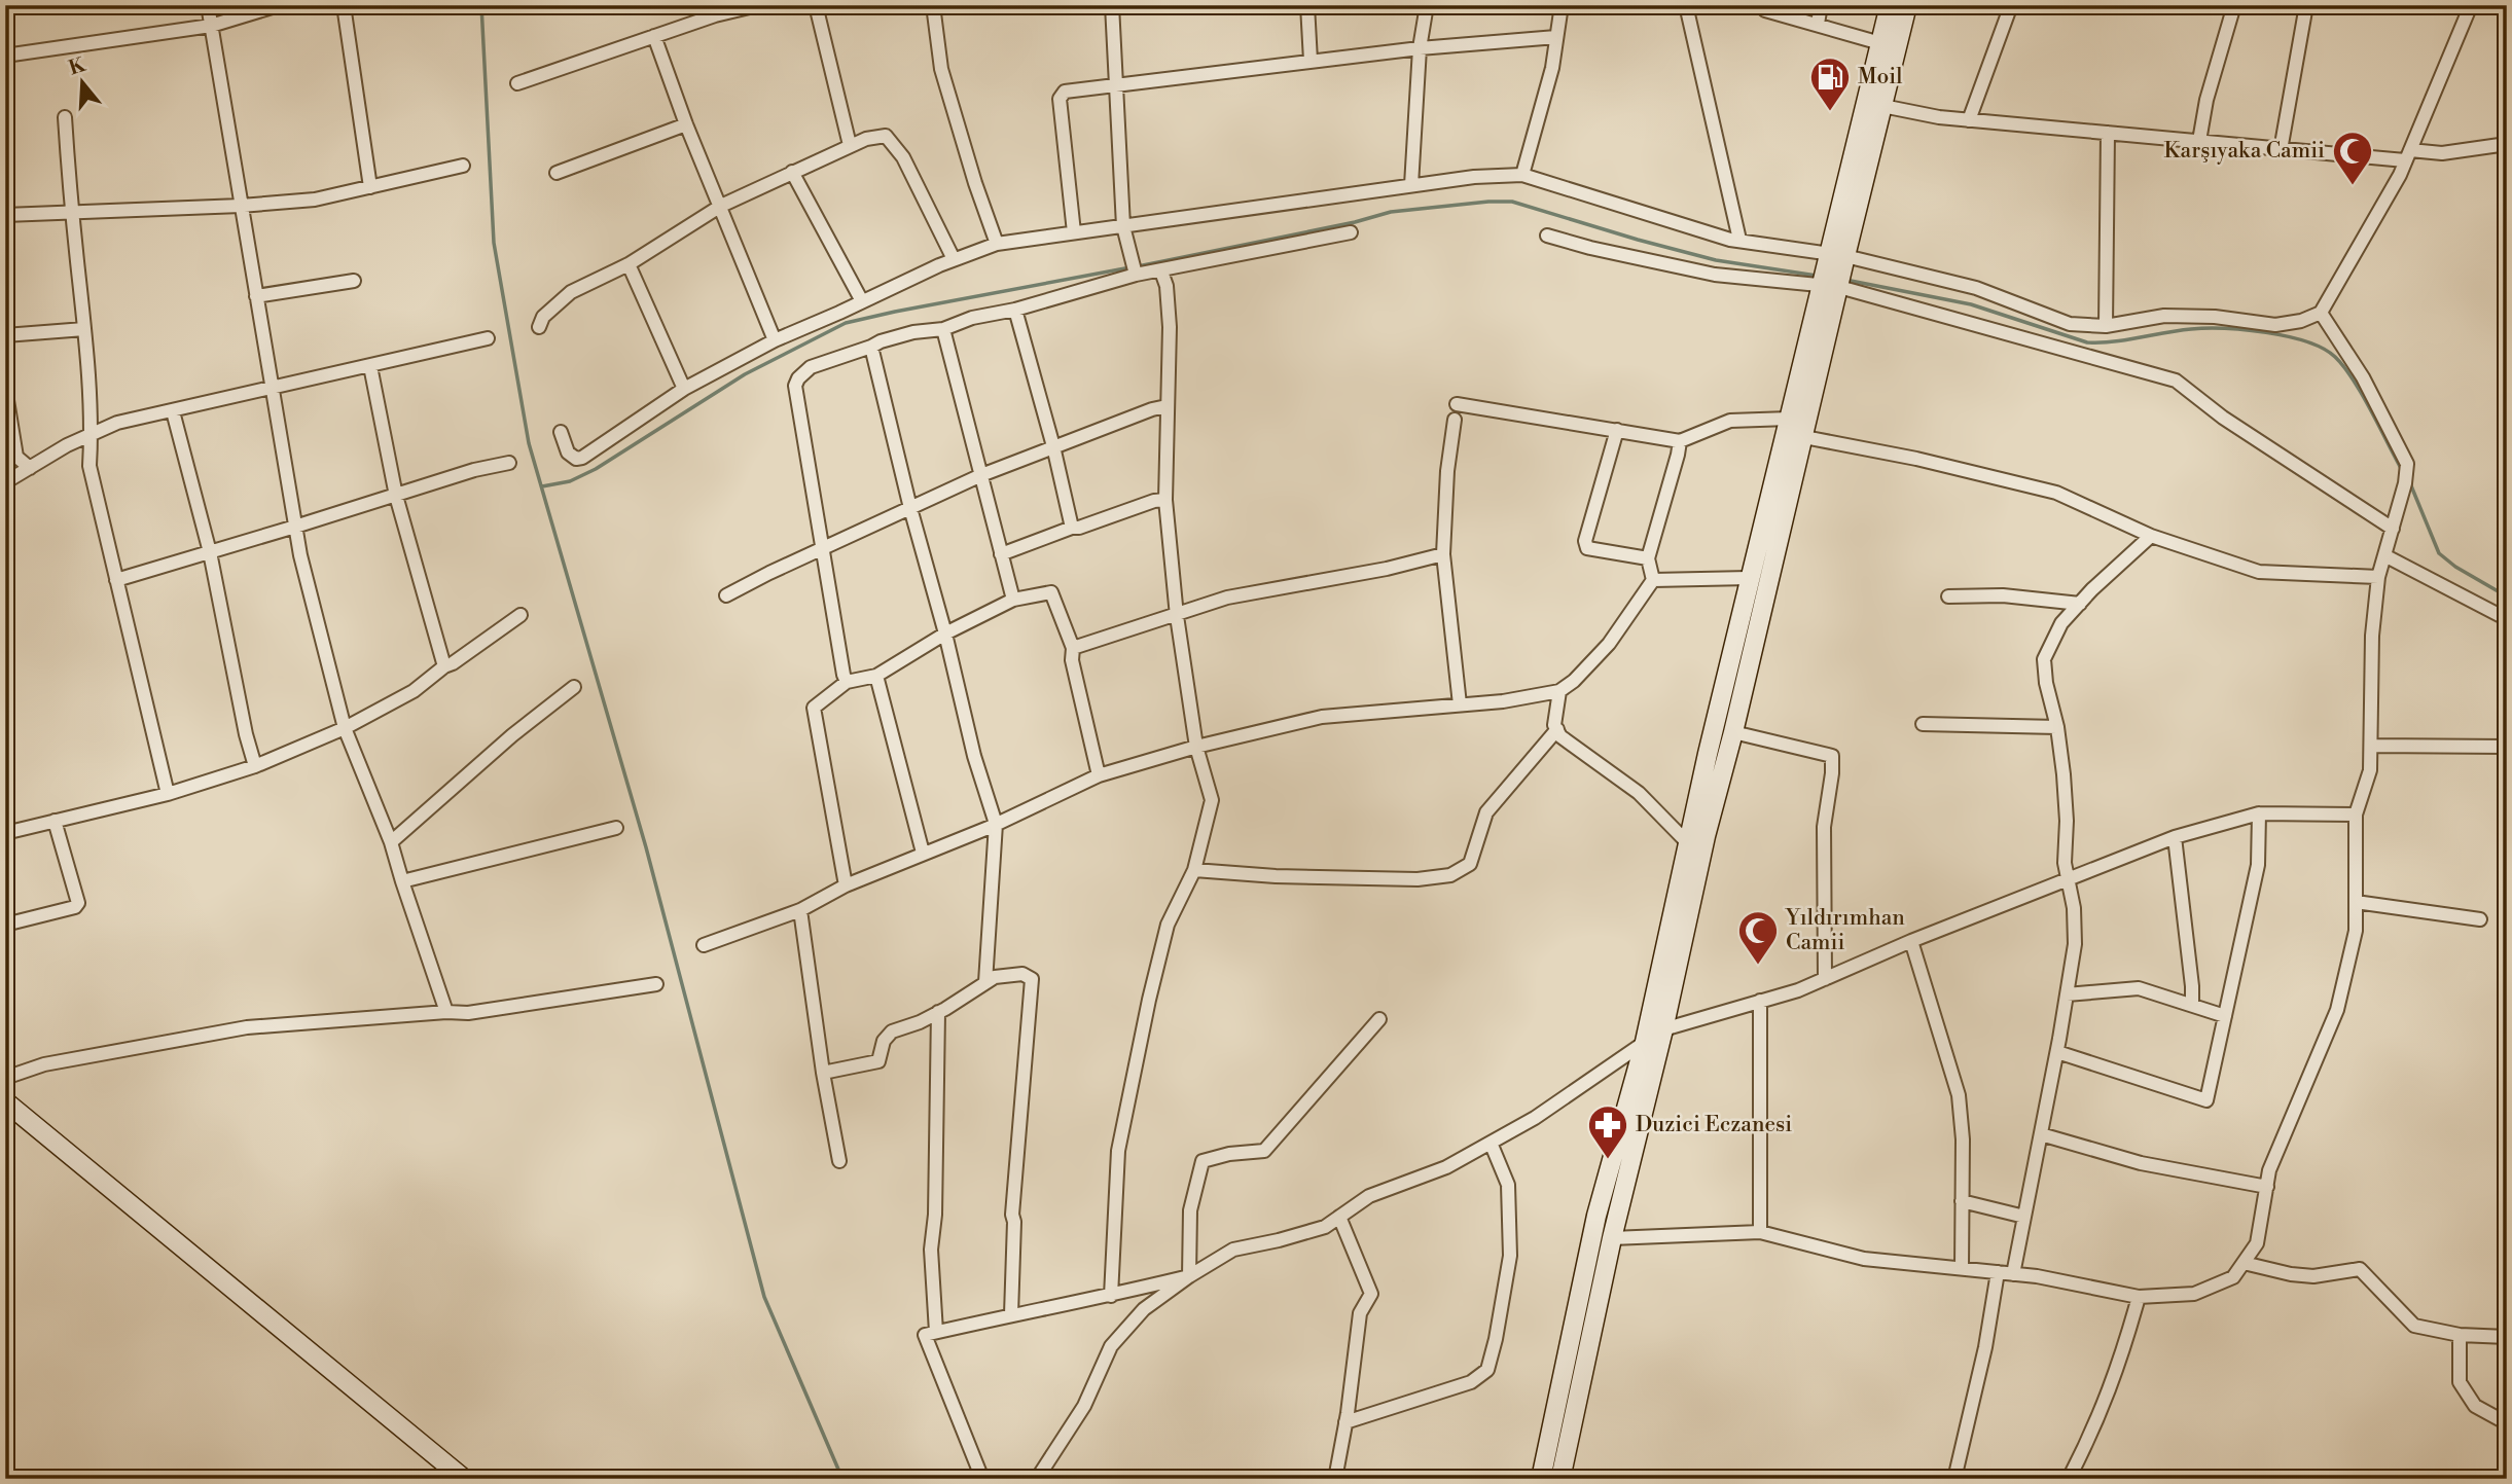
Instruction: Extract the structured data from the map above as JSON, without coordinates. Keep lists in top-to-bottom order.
{
  "places": {
    "fuel station": ["Moil"],
    "mosque": ["Karşıyaka Camii", "Yıldırımhan Camii"],
    "pharmacy": ["Duzici Eczanesi"]
  },
  "north": "top"
}
